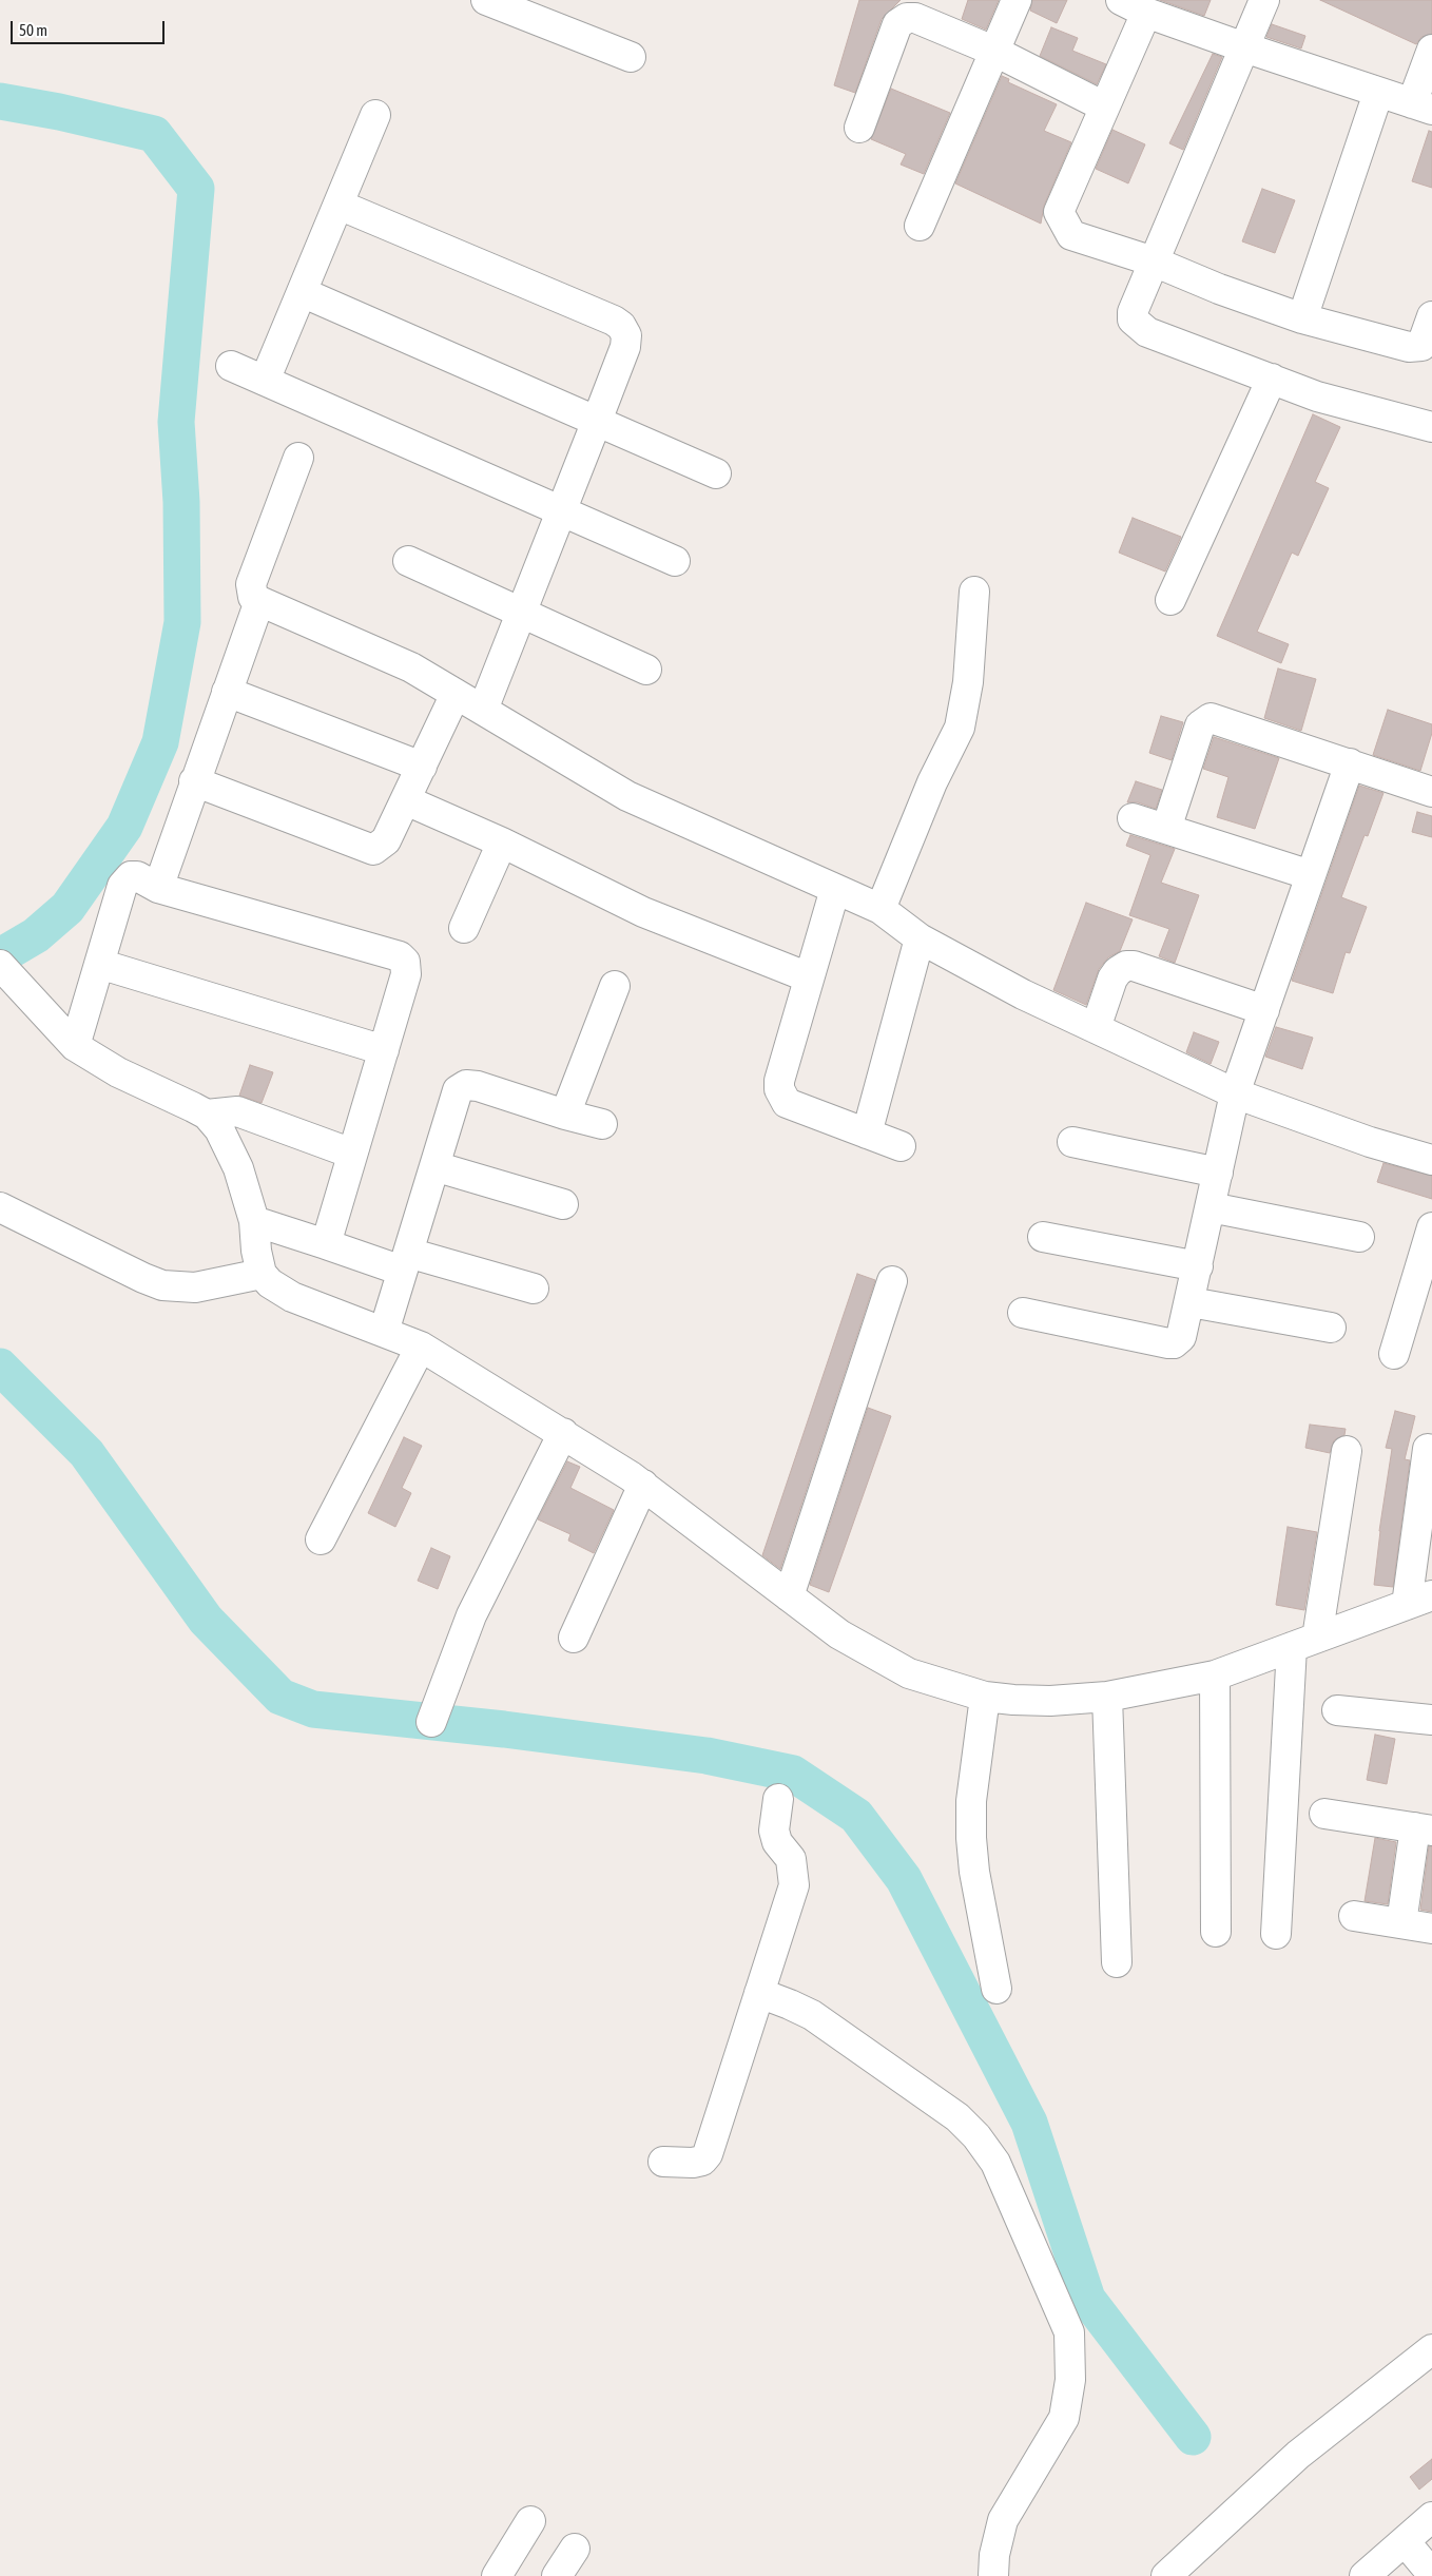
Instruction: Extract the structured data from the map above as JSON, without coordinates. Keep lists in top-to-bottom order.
{
  "scale_bar": "50 m"
}
